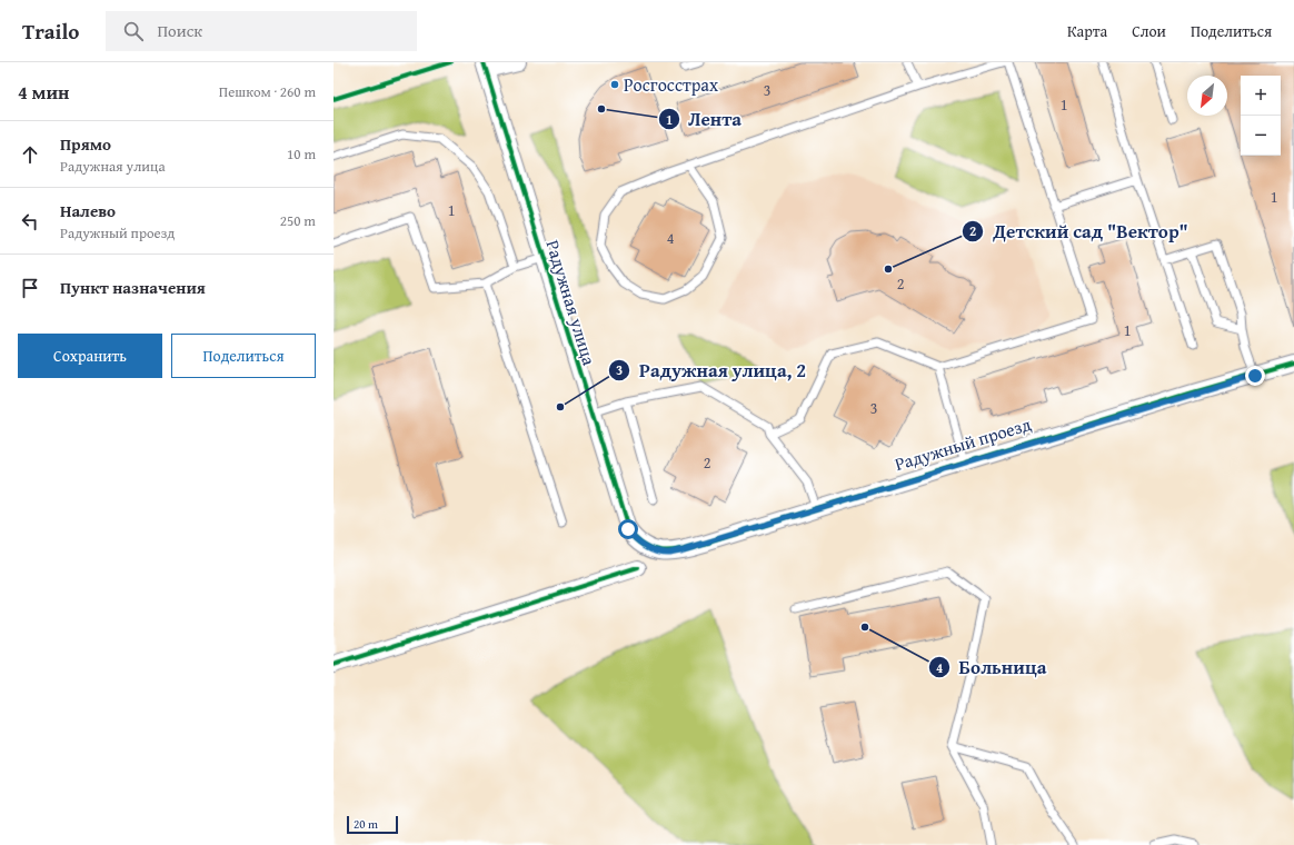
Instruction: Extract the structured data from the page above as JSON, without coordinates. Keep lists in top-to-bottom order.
{
  "streets": {
    "street": ["Радужная улица", "Радужный проезд"]
  },
  "crossings": [
    ["Радужная улица", "Радужный проезд"]
  ],
  "places": [
    "Росгосстрах",
    "Лента",
    "Детский сад \"Вектор\"",
    "Радужная улица, 2",
    "Больница"
  ],
  "house_numbers": [
    "3",
    "1",
    "1",
    "1",
    "4",
    "2",
    "1",
    "3",
    "2"
  ],
  "scale_bar": "20 m",
  "north": "bottom left",
  "page": {
    "header": "Trailo",
    "search": "Поиск",
    "nav": ["Карта", "Слои", "Поделиться"],
    "heading": ["4 мин", "Пешком · 260 m"],
    "map_buttons": ["+", "−"],
    "list": [
      ["Прямо", "Радужная улица", "10 m"],
      ["Налево", "Радужный проезд", "250 m"],
      "Пункт назначения"
    ],
    "buttons": ["Сохранить", "Поделиться"],
    "scale": "20 m"
  }
}
